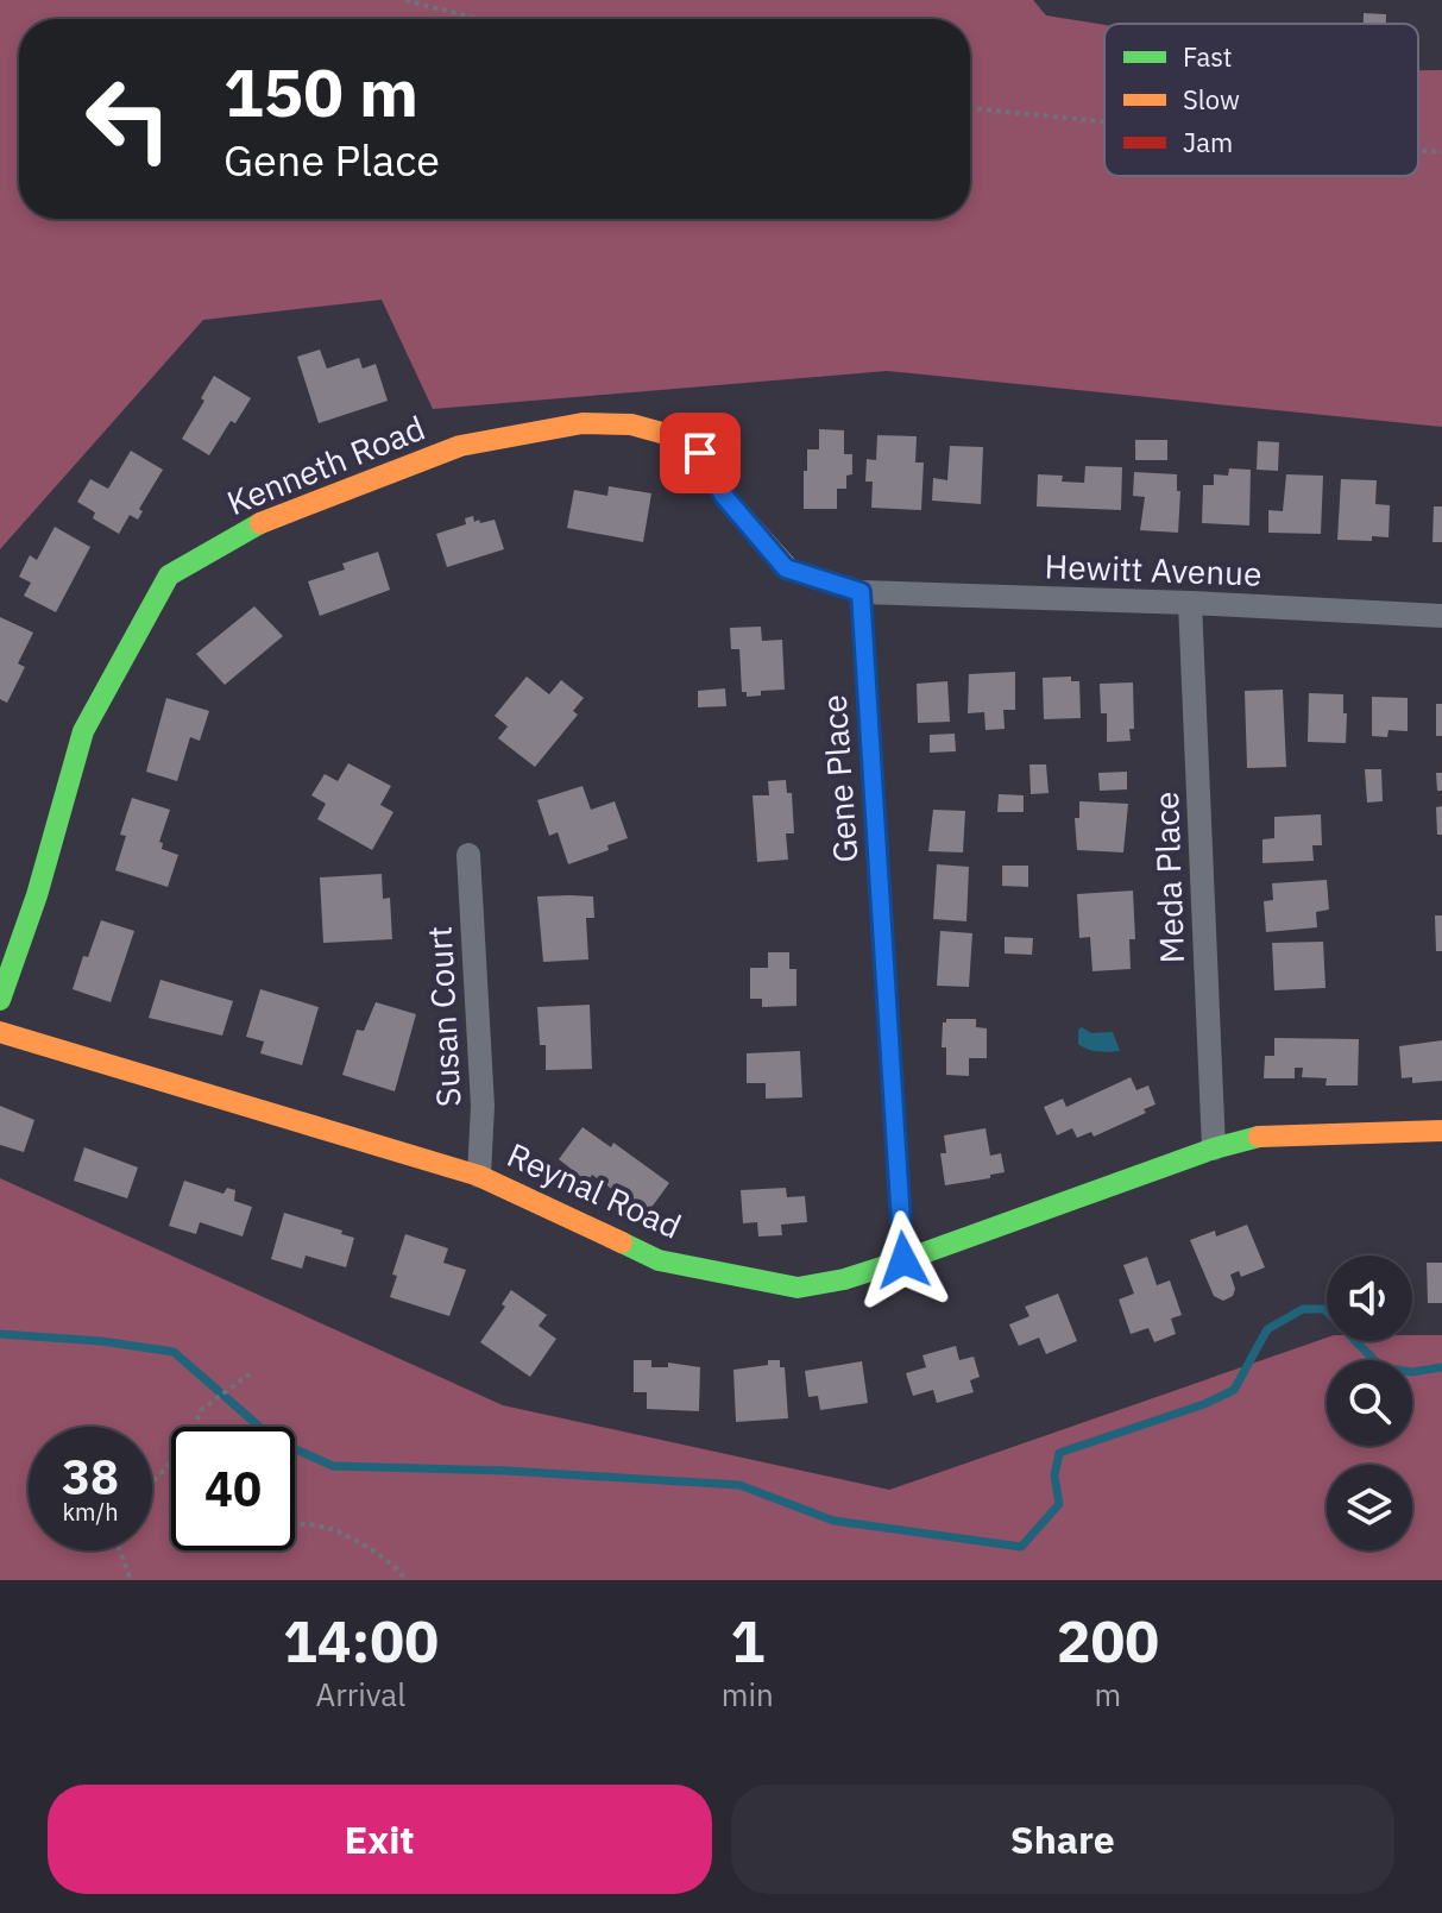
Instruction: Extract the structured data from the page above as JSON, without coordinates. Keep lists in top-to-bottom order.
{
  "streets": {
    "street": [
      "Kenneth Road",
      "Hewitt Avenue",
      "Gene Place",
      "Meda Place",
      "Susan Court",
      "Reynal Road"
    ]
  },
  "crossings": [
    ["Kenneth Road", "Hewitt Avenue"],
    ["Kenneth Road", "Gene Place"],
    ["Hewitt Avenue", "Gene Place"],
    ["Hewitt Avenue", "Meda Place"],
    ["Gene Place", "Reynal Road"],
    ["Meda Place", "Reynal Road"],
    ["Susan Court", "Reynal Road"]
  ],
  "legend": ["Fast", "Slow", "Jam"],
  "page": {
    "turn": ["150 m", "Gene Place"],
    "speed": "38 km/h",
    "limit": "40",
    "eta": [
      "14:00",
      "Arrival",
      "1",
      "min",
      "200",
      "m"
    ],
    "buttons": ["Exit", "Share"]
  }
}
